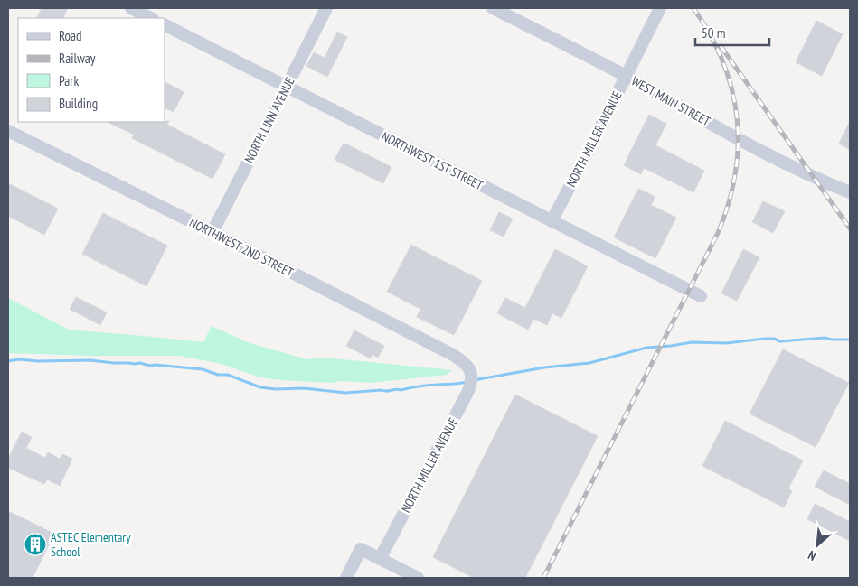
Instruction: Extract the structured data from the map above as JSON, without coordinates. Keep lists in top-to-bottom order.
{
  "streets": {
    "street": [
      "WEST MAIN STREET",
      "NORTH LINN AVENUE",
      "NORTH MILLER AVENUE",
      "NORTHWEST 1ST STREET",
      "NORTHWEST 2ND STREET"
    ]
  },
  "crossings": [
    ["WEST MAIN STREET", "NORTH MILLER AVENUE"],
    ["NORTH LINN AVENUE", "NORTHWEST 1ST STREET"],
    ["NORTH LINN AVENUE", "NORTHWEST 2ND STREET"],
    ["NORTH MILLER AVENUE", "NORTHWEST 1ST STREET"],
    ["NORTH MILLER AVENUE", "NORTHWEST 2ND STREET"]
  ],
  "places": {
    "building": ["ASTEC Elementary School"]
  },
  "legend": [
    "Road",
    "Railway",
    "Park",
    "Building"
  ],
  "scale_bar": "50 m",
  "north": "bottom left"
}
